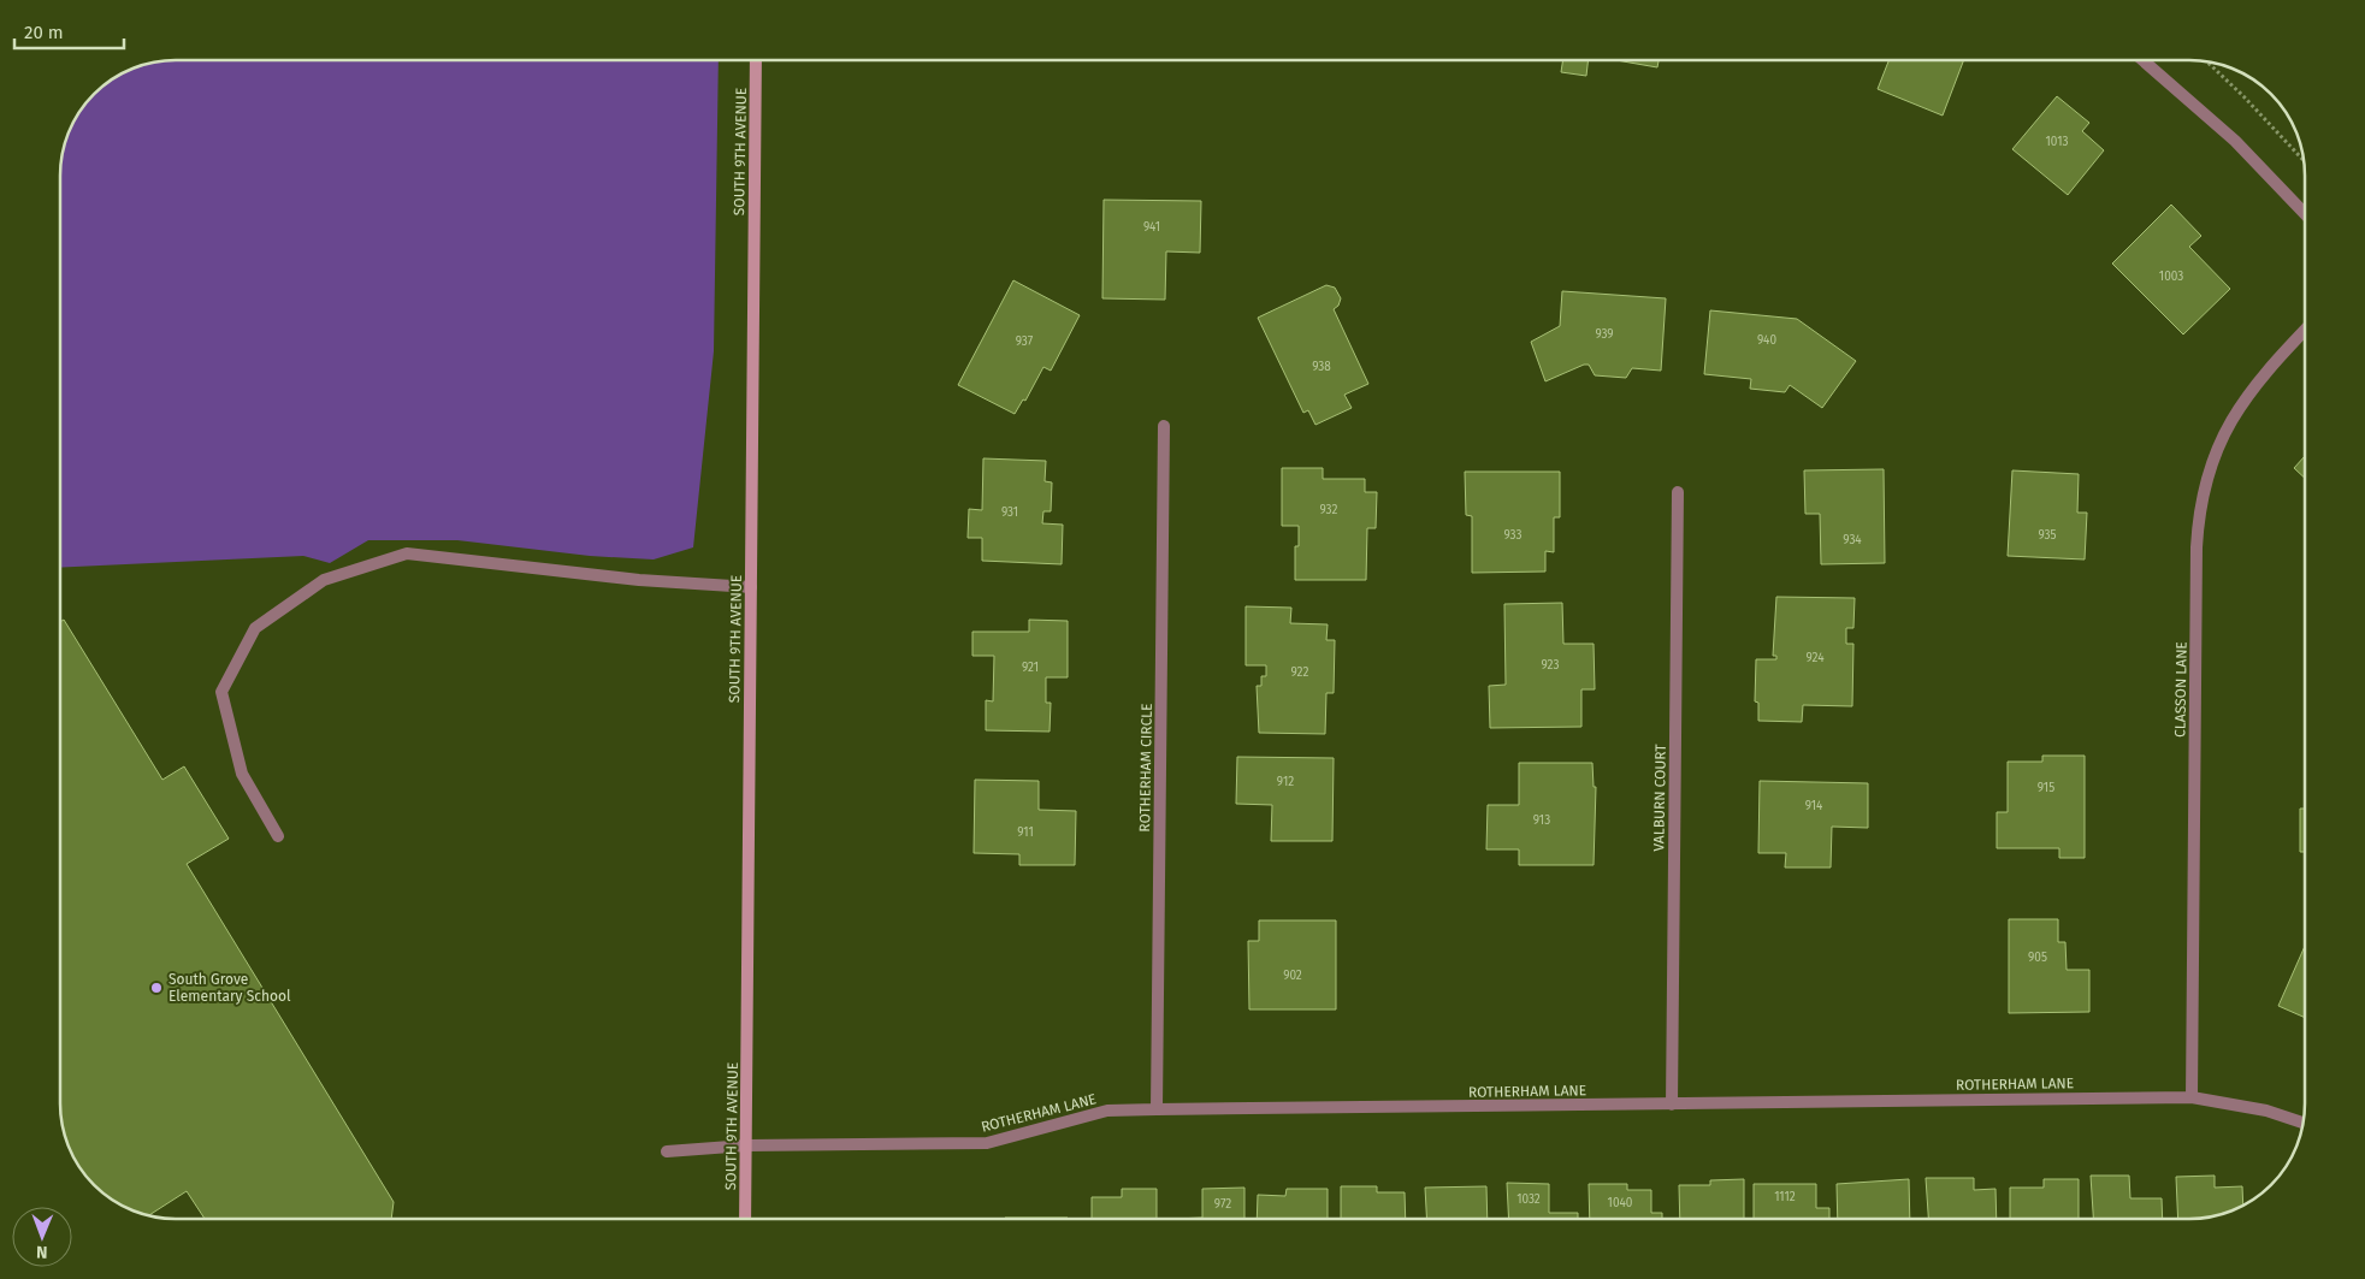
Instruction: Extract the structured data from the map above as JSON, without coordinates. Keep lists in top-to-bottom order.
{
  "streets": {
    "street": [
      "SOUTH 9TH AVENUE",
      "CLASSON LANE",
      "ROTHERHAM CIRCLE",
      "VALBURN COURT",
      "ROTHERHAM LANE"
    ]
  },
  "crossings": [
    ["SOUTH 9TH AVENUE", "ROTHERHAM LANE"],
    ["CLASSON LANE", "ROTHERHAM LANE"],
    ["ROTHERHAM CIRCLE", "ROTHERHAM LANE"],
    ["VALBURN COURT", "ROTHERHAM LANE"]
  ],
  "places": ["South Grove Elementary School"],
  "house_numbers": [
    "1013",
    "941",
    "1003",
    "939",
    "940",
    "937",
    "938",
    "932",
    "931",
    "933",
    "935",
    "934",
    "924",
    "923",
    "921",
    "922",
    "912",
    "915",
    "914",
    "913",
    "911",
    "905",
    "902",
    "1112",
    "1032",
    "1040",
    "972"
  ],
  "scale_bar": "20 m",
  "north": "bottom"
}
